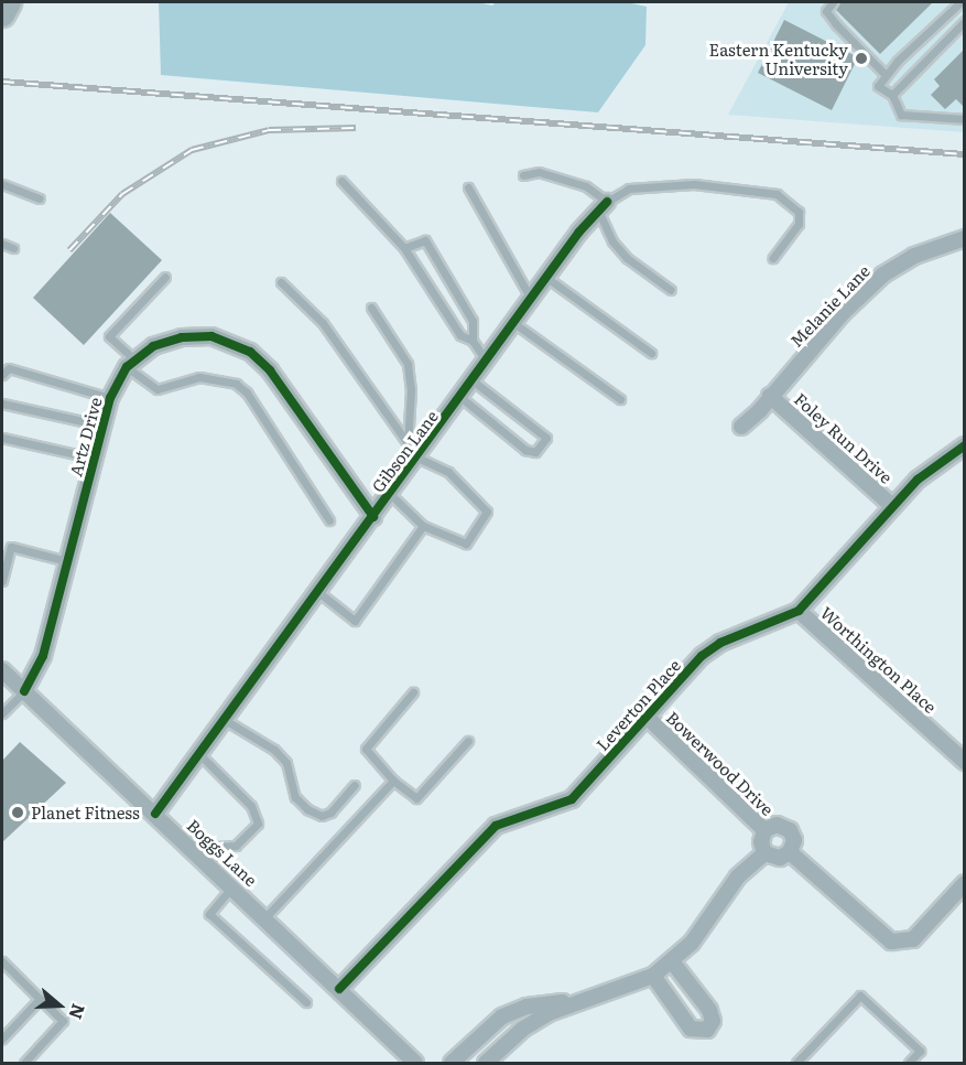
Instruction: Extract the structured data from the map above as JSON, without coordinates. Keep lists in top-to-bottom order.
{
  "streets": {
    "street": [
      "Melanie Lane",
      "Artz Drive",
      "Foley Run Drive",
      "Gibson Lane",
      "Worthington Place",
      "Leverton Place",
      "Bowerwood Drive",
      "Boggs Lane"
    ]
  },
  "crossings": [
    ["Melanie Lane", "Foley Run Drive"],
    ["Artz Drive", "Boggs Lane"],
    ["Foley Run Drive", "Leverton Place"],
    ["Gibson Lane", "Boggs Lane"],
    ["Worthington Place", "Leverton Place"],
    ["Leverton Place", "Bowerwood Drive"],
    ["Leverton Place", "Boggs Lane"]
  ],
  "places": ["Eastern Kentucky University", "Planet Fitness"],
  "north": "right"
}
